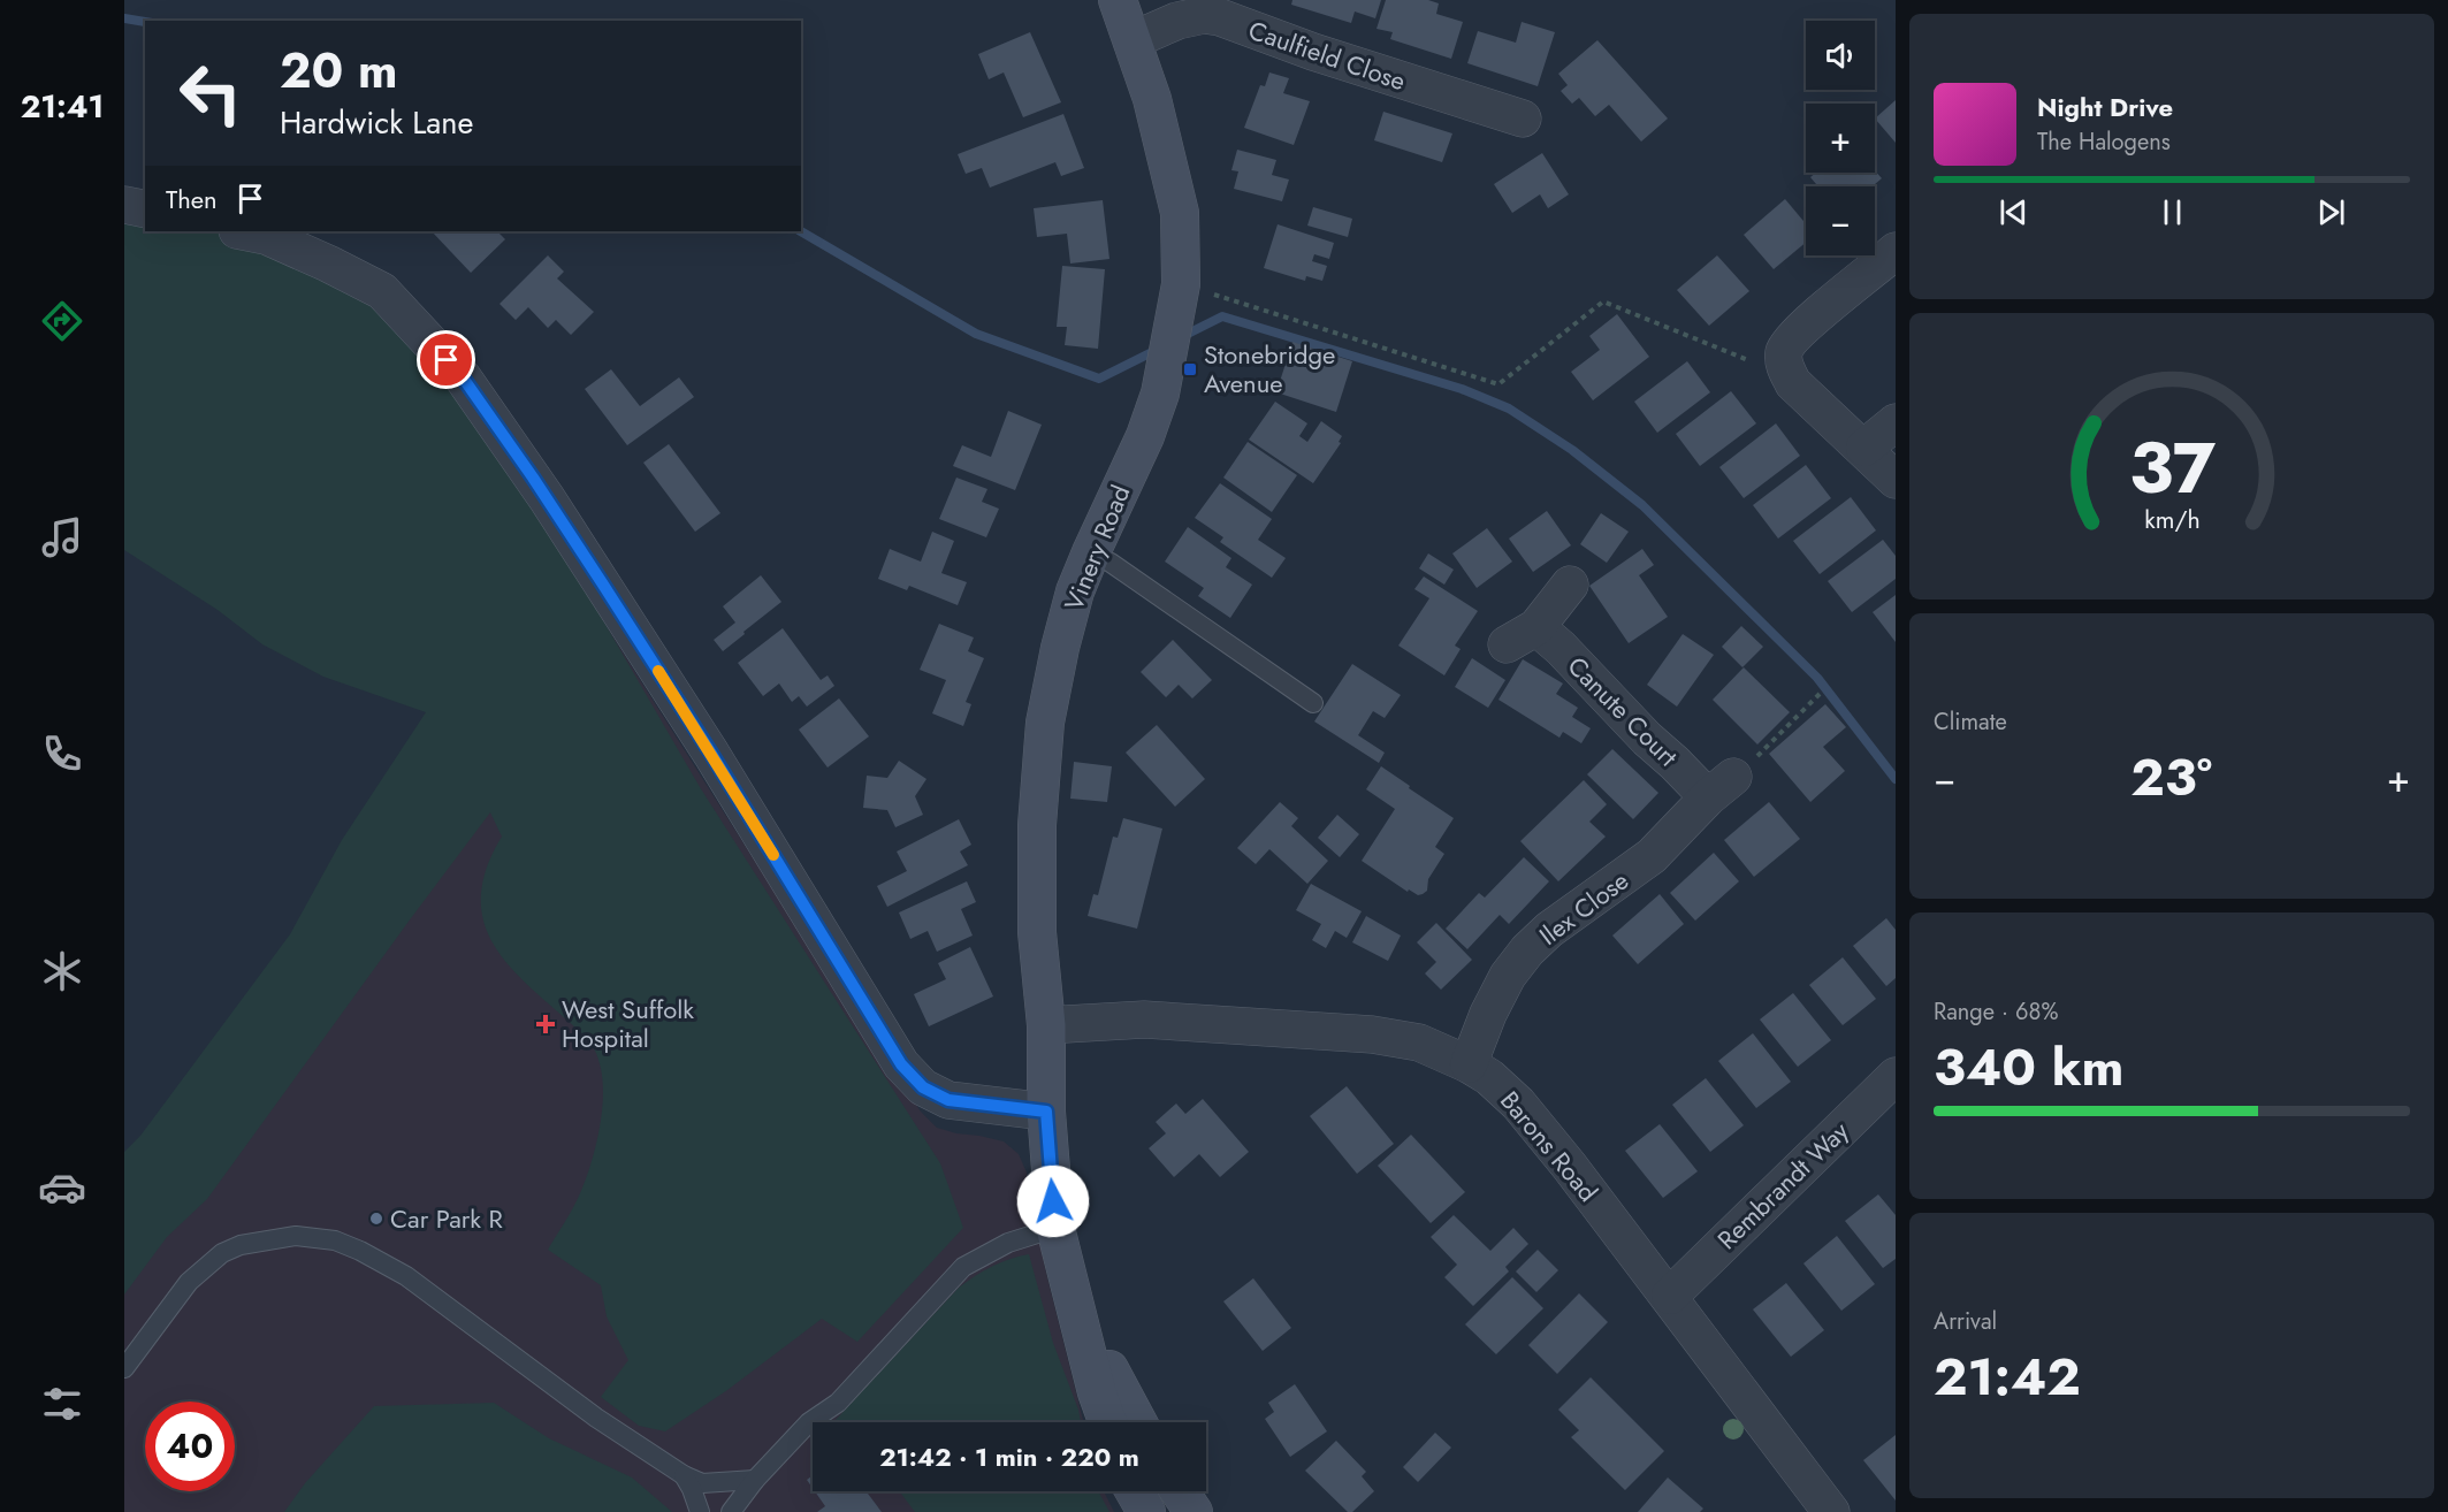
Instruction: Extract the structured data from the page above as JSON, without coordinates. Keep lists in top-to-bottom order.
{
  "streets": {
    "street": [
      "Caulfield Close",
      "Vinery Road",
      "Canute Court",
      "Ilex Close",
      "Barons Road",
      "Rembrandt Way"
    ]
  },
  "crossings": [
    ["Caulfield Close", "Vinery Road"],
    ["Vinery Road", "Barons Road"],
    ["Canute Court", "Ilex Close"],
    ["Ilex Close", "Barons Road"],
    ["Barons Road", "Rembrandt Way"]
  ],
  "places": {
    "transit": ["Stonebridge Avenue"],
    "health": ["West Suffolk Hospital"],
    "other": ["Car Park R"]
  },
  "page": {
    "tabs": "21:41",
    "map_buttons": ["+", "−"],
    "turn": ["20 m", "Hardwick Lane"],
    "song": ["Night Drive", "The Halogens"],
    "then": "Then",
    "tile": [
      "Climate",
      ["Range · 68%", "340 km"],
      ["Arrival", "21:42"]
    ],
    "heat": ["−", "23°", "+"],
    "limit": "40",
    "trip": "21:42 · 1 min · 220 m",
    "gauge": ["37", "km/h"]
  }
}
